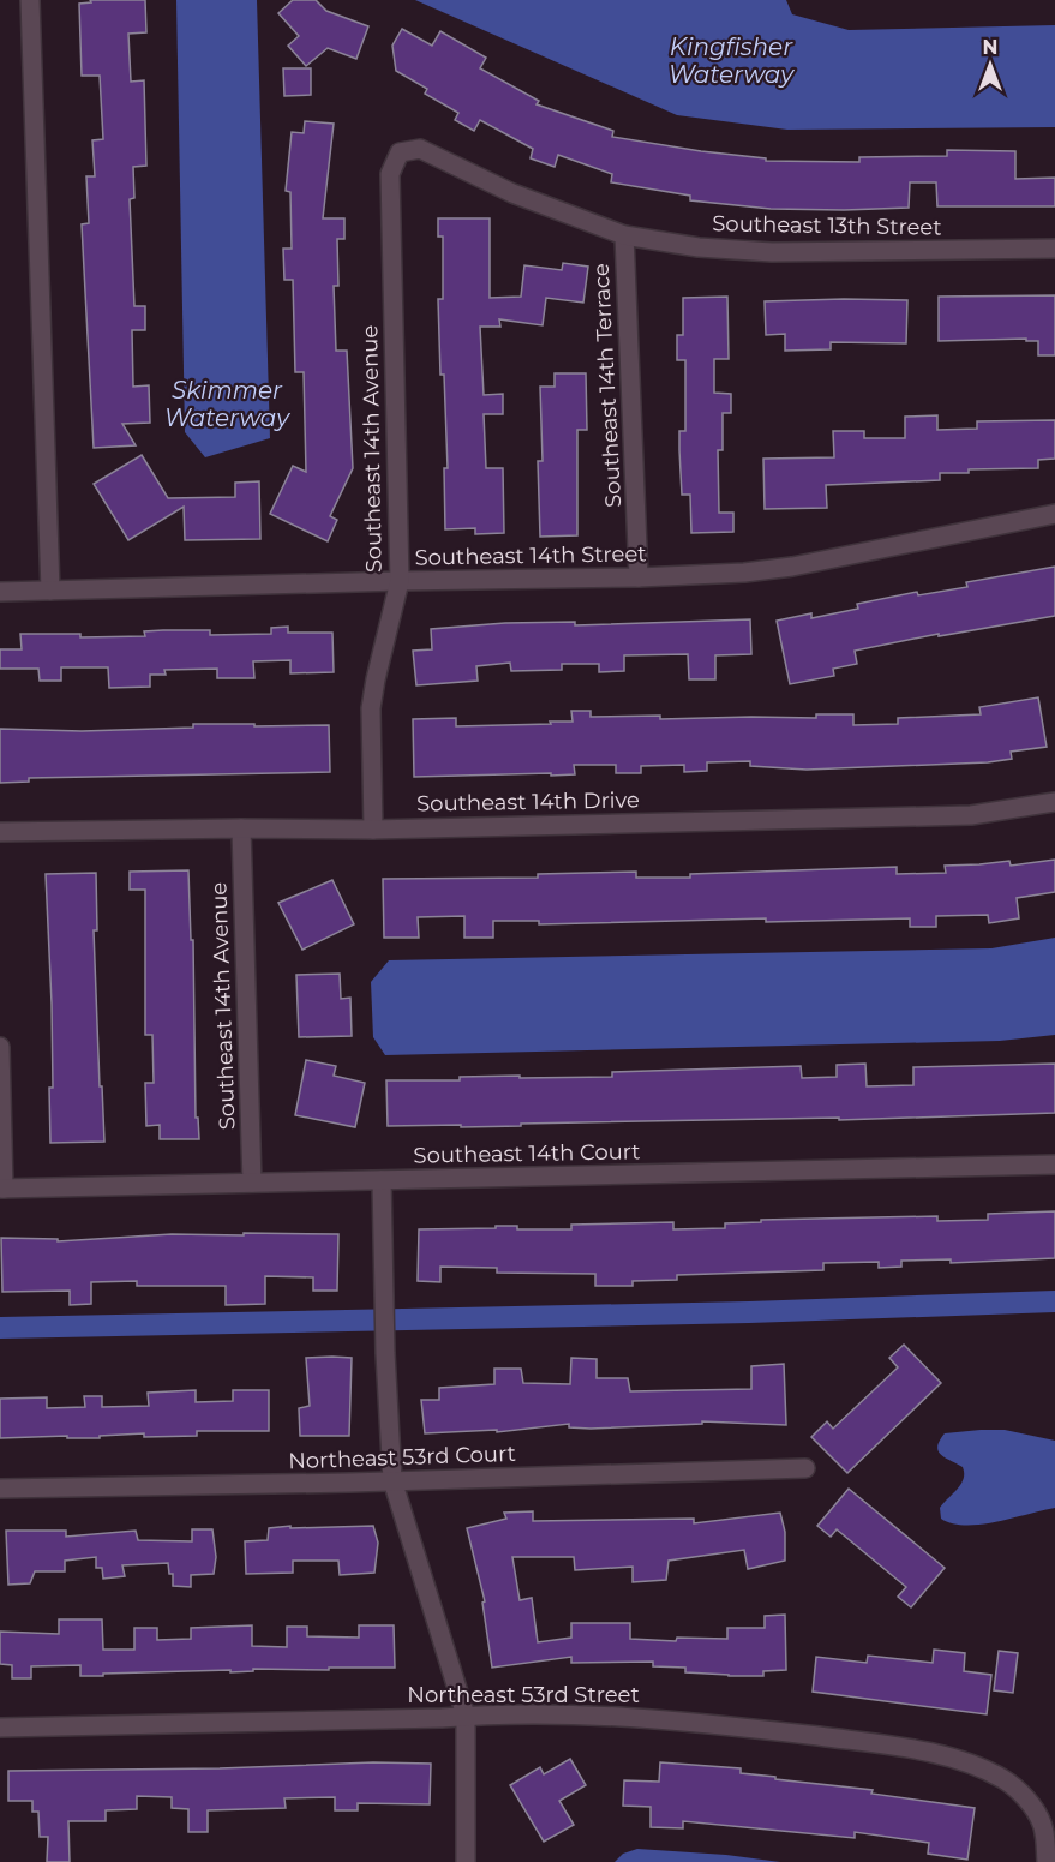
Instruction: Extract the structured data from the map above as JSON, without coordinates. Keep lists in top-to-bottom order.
{
  "streets": {
    "street": [
      "Southeast 13th Street",
      "Southeast 14th Terrace",
      "Southeast 14th Avenue",
      "Southeast 14th Street",
      "Southeast 14th Drive",
      "Southeast 14th Court",
      "Northeast 53rd Court",
      "Northeast 53rd Street"
    ]
  },
  "crossings": [
    ["Southeast 13th Street", "Southeast 14th Terrace"],
    ["Southeast 13th Street", "Southeast 14th Avenue"],
    ["Southeast 14th Terrace", "Southeast 14th Street"],
    ["Southeast 14th Avenue", "Southeast 14th Street"],
    ["Southeast 14th Avenue", "Southeast 14th Drive"],
    ["Southeast 14th Avenue", "Southeast 14th Court"]
  ],
  "water": ["Kingfisher Waterway", "Skimmer Waterway"],
  "north": "top"
}
